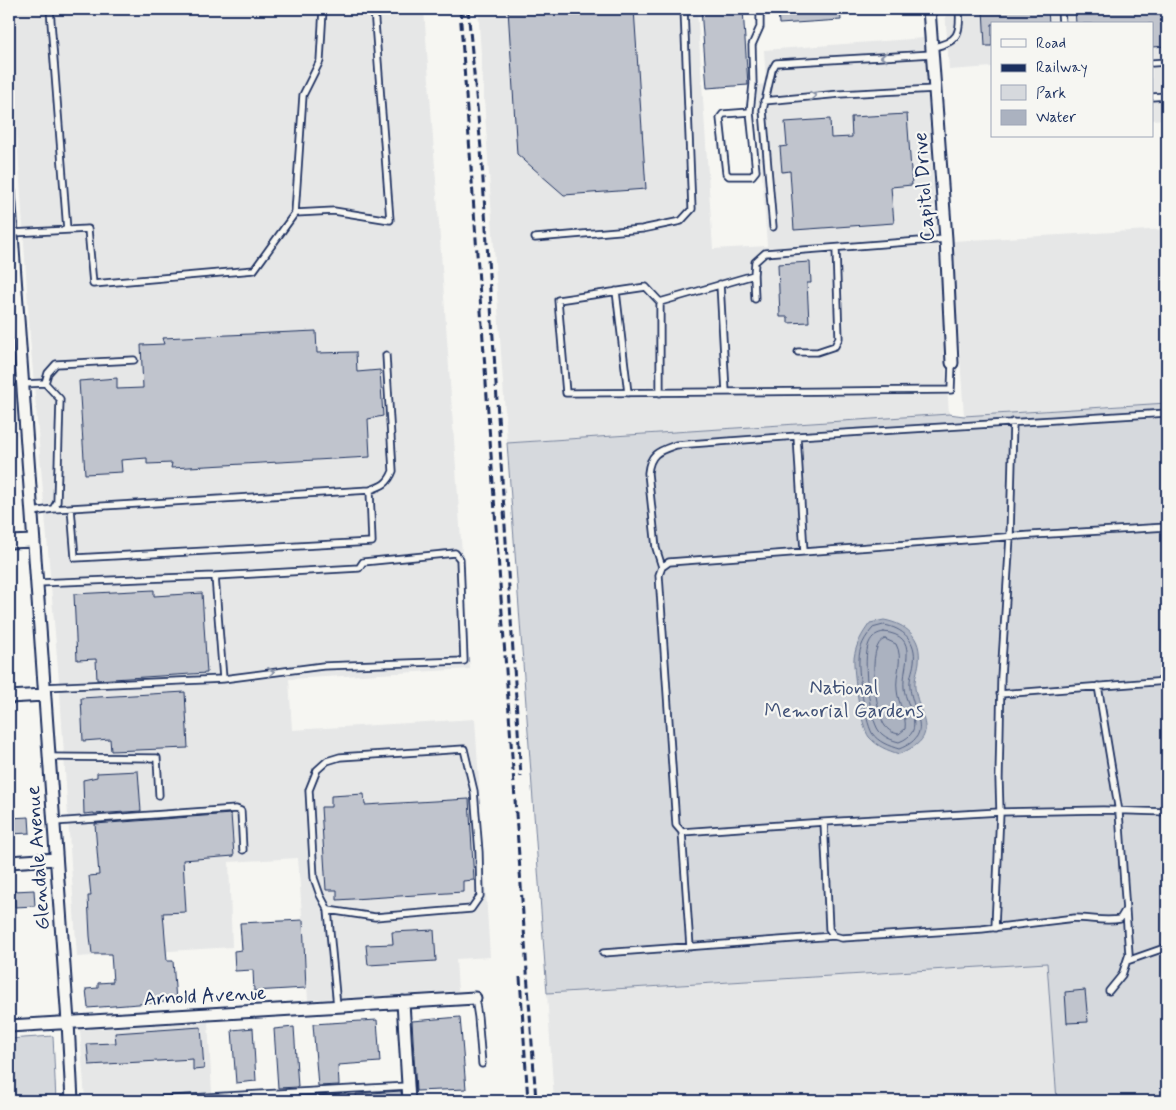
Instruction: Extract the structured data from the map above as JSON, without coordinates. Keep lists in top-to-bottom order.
{
  "streets": {
    "street": ["Capitol Drive", "Glendale Avenue", "Arnold Avenue"]
  },
  "crossings": [
    ["Glendale Avenue", "Arnold Avenue"]
  ],
  "parks": ["National Memorial Gardens"],
  "legend": [
    "Road",
    "Railway",
    "Park",
    "Water"
  ]
}
